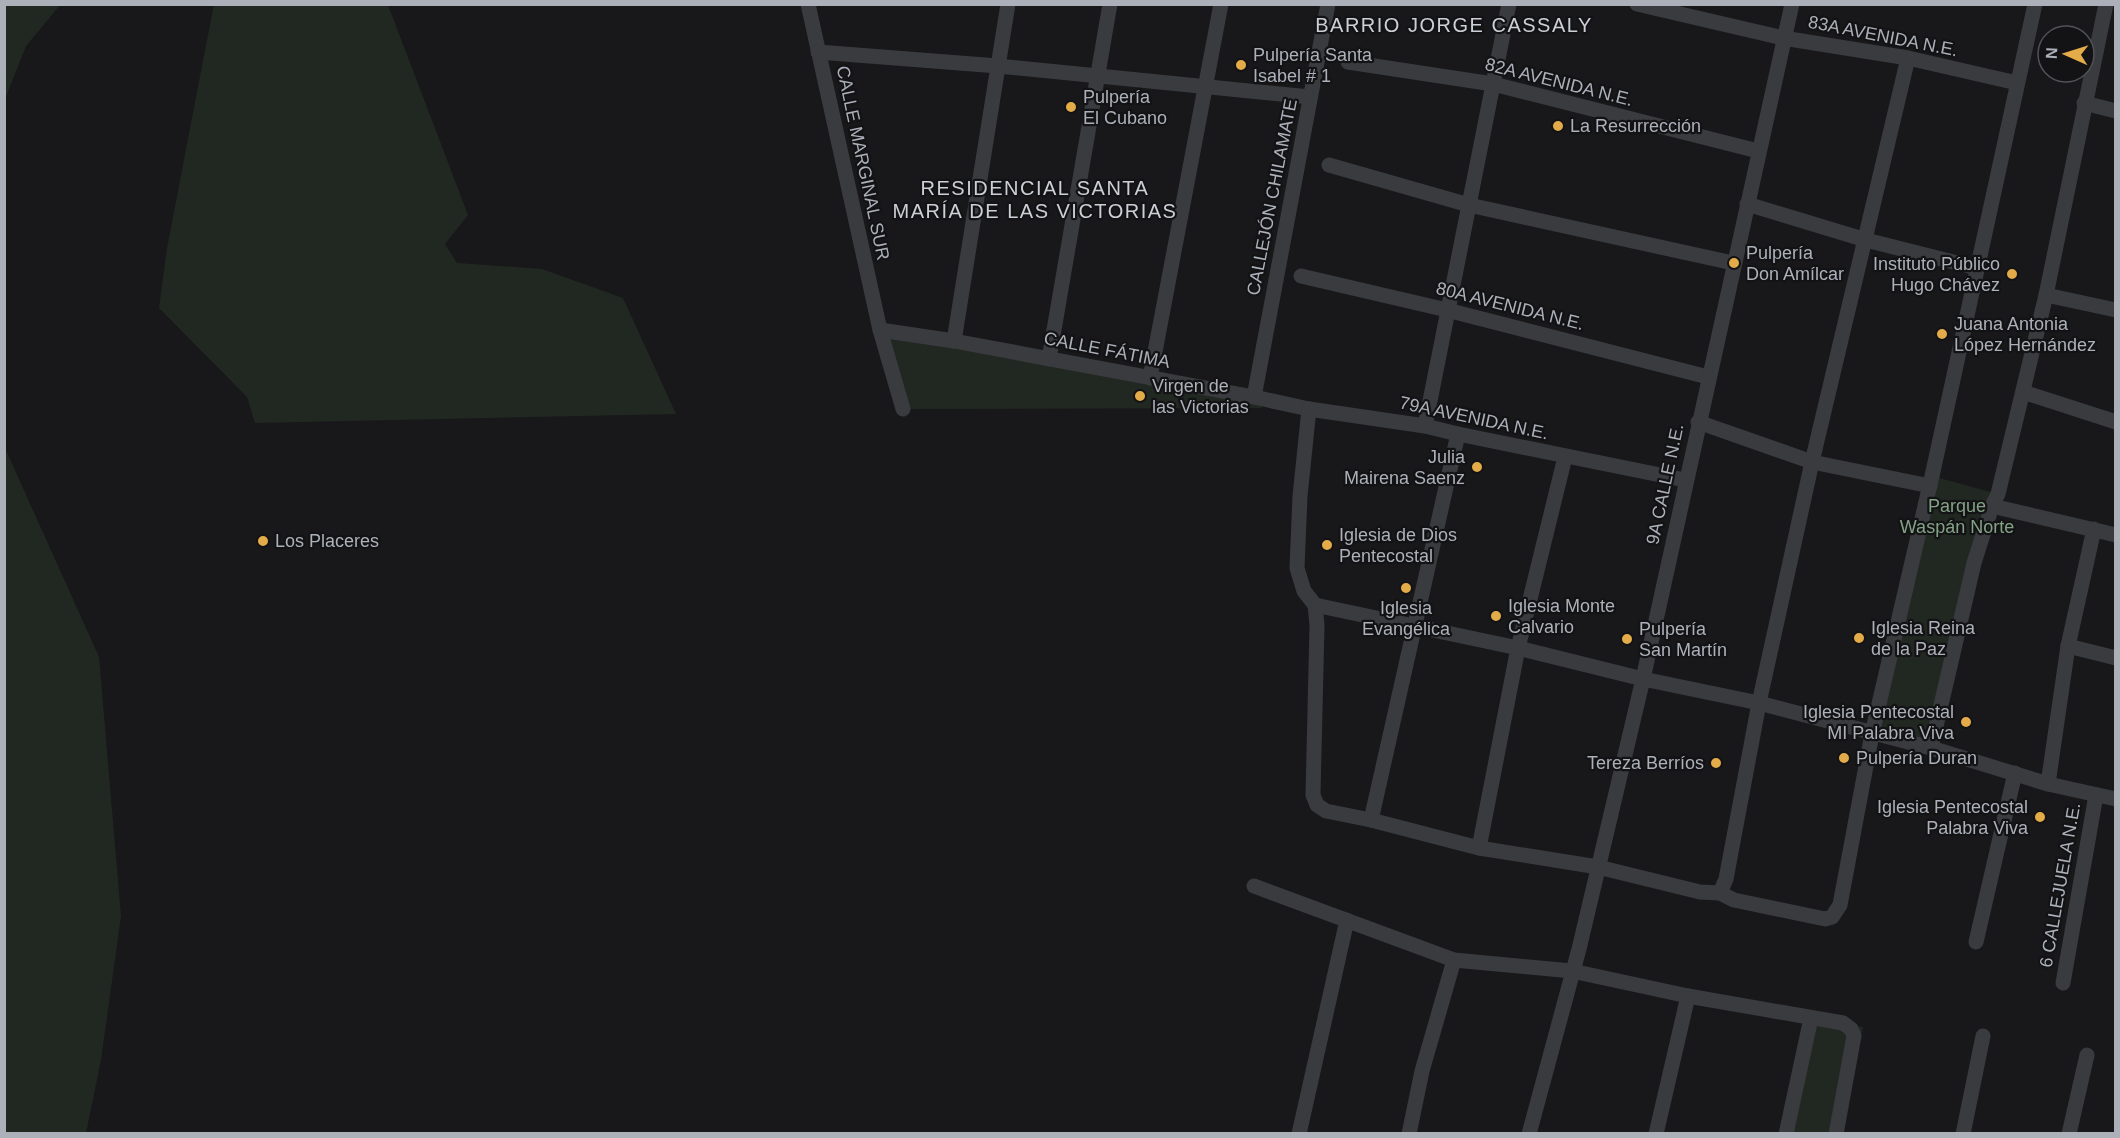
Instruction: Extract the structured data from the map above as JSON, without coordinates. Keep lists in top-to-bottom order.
{
  "streets": {
    "street": [
      "83A AVENIDA N.E.",
      "82A AVENIDA N.E.",
      "CALLE MARGINAL SUR",
      "CALLEJÓN CHILAMATE",
      "80A AVENIDA N.E.",
      "CALLE FÁTIMA",
      "79A AVENIDA N.E.",
      "9A CALLE N.E.",
      "6 CALLEJUELA N.E."
    ]
  },
  "crossings": [
    ["83A AVENIDA N.E.", "9A CALLE N.E."],
    ["82A AVENIDA N.E.", "9A CALLE N.E."],
    ["CALLE MARGINAL SUR", "CALLE FÁTIMA"],
    ["CALLEJÓN CHILAMATE", "CALLE FÁTIMA"],
    ["CALLEJÓN CHILAMATE", "79A AVENIDA N.E."],
    ["80A AVENIDA N.E.", "9A CALLE N.E."],
    ["CALLE FÁTIMA", "79A AVENIDA N.E."],
    ["79A AVENIDA N.E.", "9A CALLE N.E."]
  ],
  "districts": ["BARRIO JORGE CASSALY", "RESIDENCIAL SANTA MARÍA DE LAS VICTORIAS"],
  "parks": ["Parque Waspán Norte"],
  "places": [
    "Pulpería Santa Isabel # 1",
    "Pulpería El Cubano",
    "La Resurrección",
    "Pulpería Don Amílcar",
    "Instituto Público Hugo Chávez",
    "Juana Antonia López Hernández",
    "Virgen de las Victorias",
    "Julia Mairena Saenz",
    "Los Placeres",
    "Iglesia de Dios Pentecostal",
    "Iglesia Evangélica",
    "Iglesia Monte Calvario",
    "Iglesia Reina de la Paz",
    "Pulpería San Martín",
    "Iglesia Pentecostal MI Palabra Viva",
    "Pulpería Duran",
    "Tereza Berríos",
    "Iglesia Pentecostal Palabra Viva"
  ],
  "north": "left"
}
